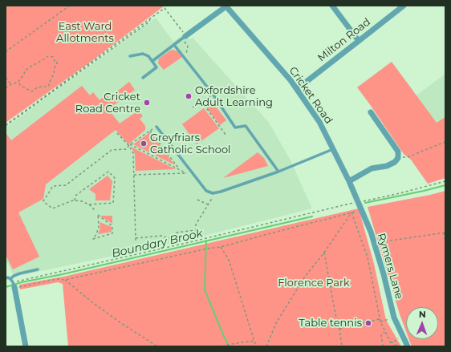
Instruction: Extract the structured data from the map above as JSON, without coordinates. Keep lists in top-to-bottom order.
{
  "streets": {
    "street": ["Milton Road", "Cricket Road", "Rymers Lane"]
  },
  "crossings": [
    ["Milton Road", "Cricket Road"],
    ["Cricket Road", "Rymers Lane"]
  ],
  "water": ["Boundary Brook"],
  "parks": ["East Ward Allotments", "Florence Park"],
  "places": [
    "Oxfordshire Adult Learning",
    "Cricket Road Centre",
    "Greyfriars Catholic School",
    "Table tennis"
  ],
  "north": "top"
}
